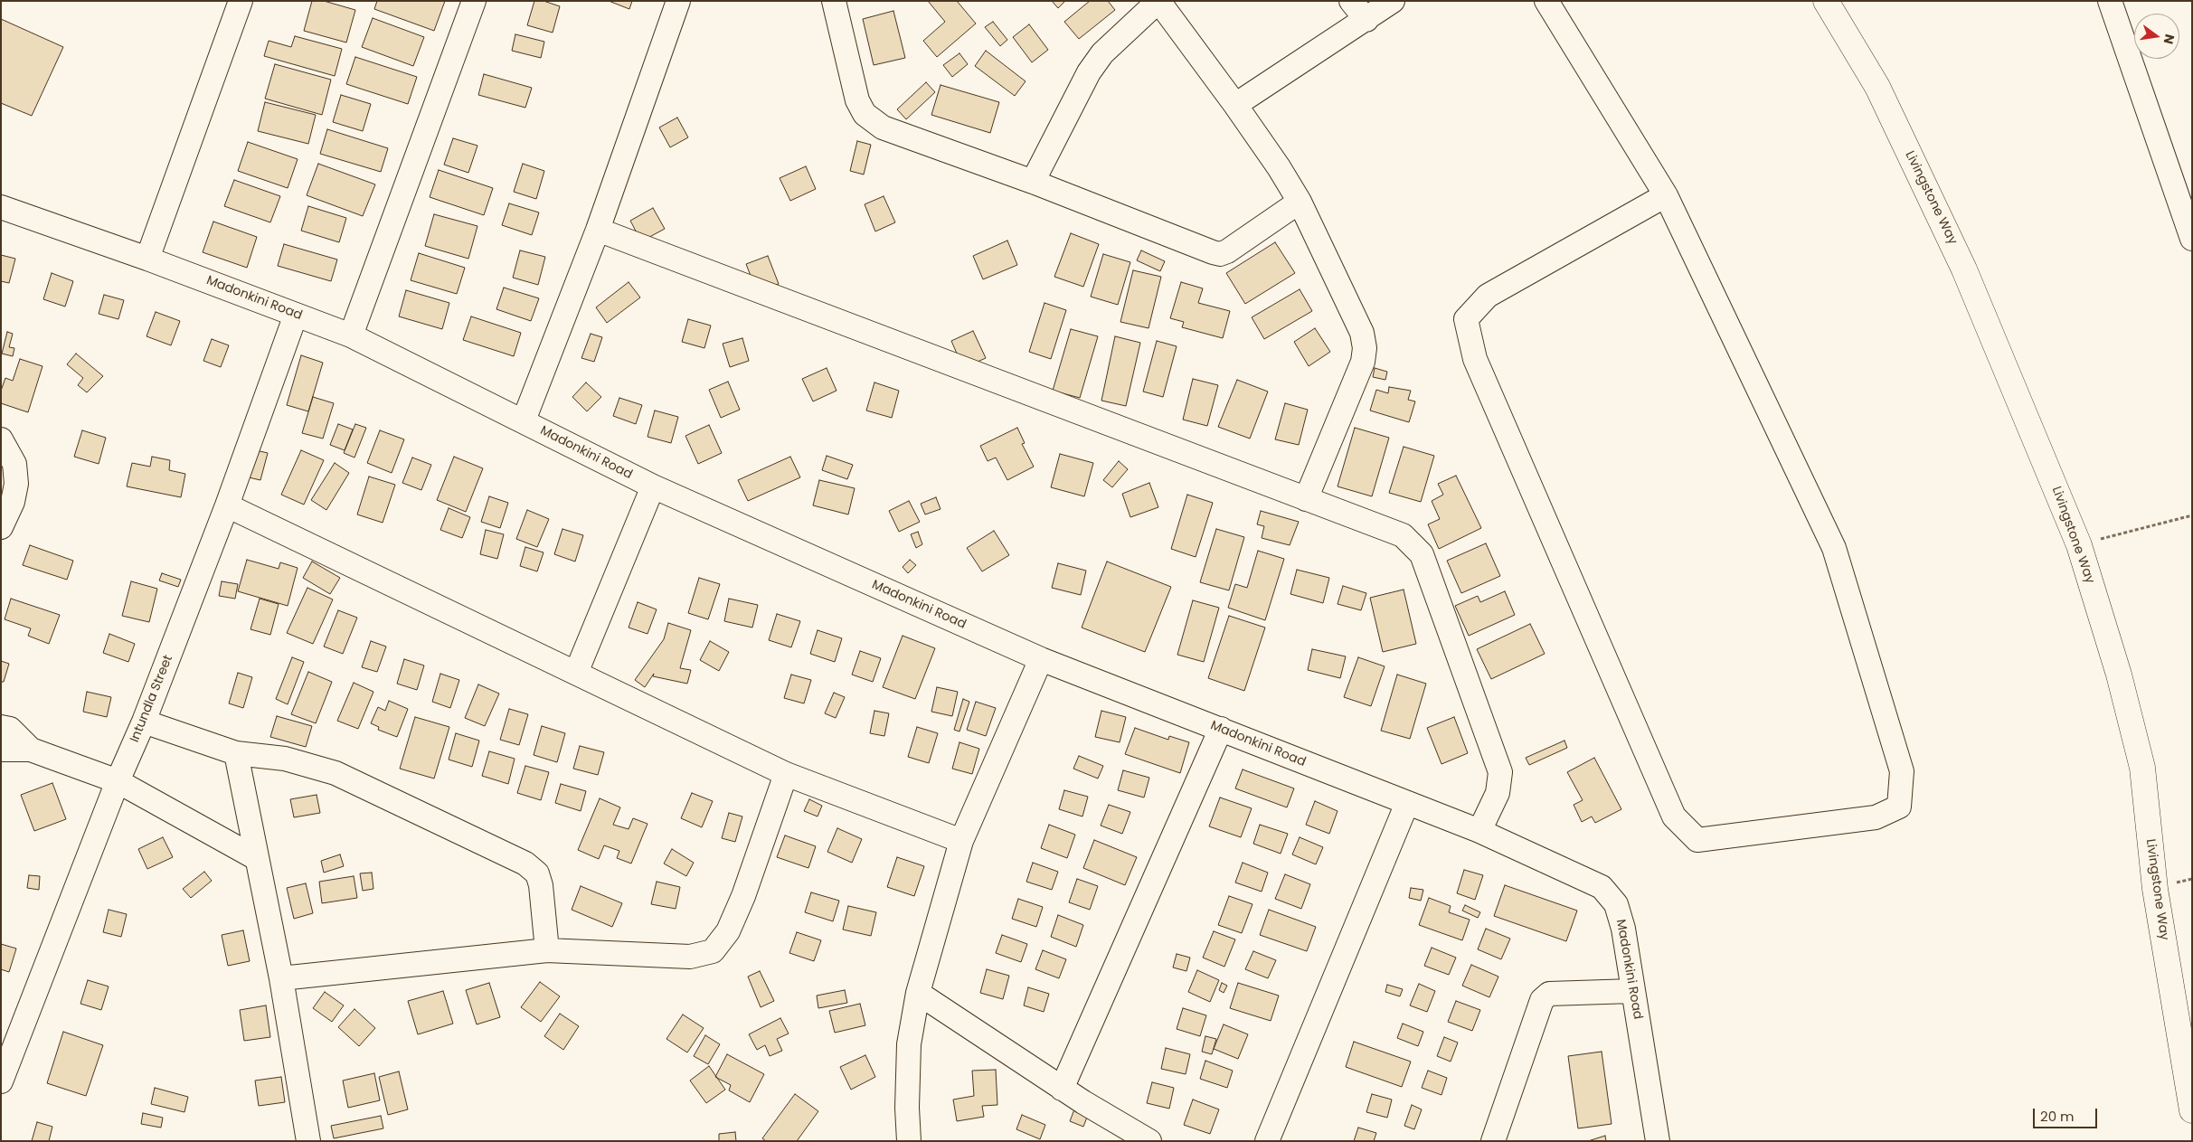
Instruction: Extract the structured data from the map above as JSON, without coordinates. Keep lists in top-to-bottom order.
{
  "streets": {
    "highway": ["Livingstone Way"],
    "street": ["Madonkini Road", "Intundla Street"]
  },
  "crossings": [
    ["Madonkini Road", "Intundla Street"]
  ],
  "scale_bar": "20 m",
  "north": "right"
}
